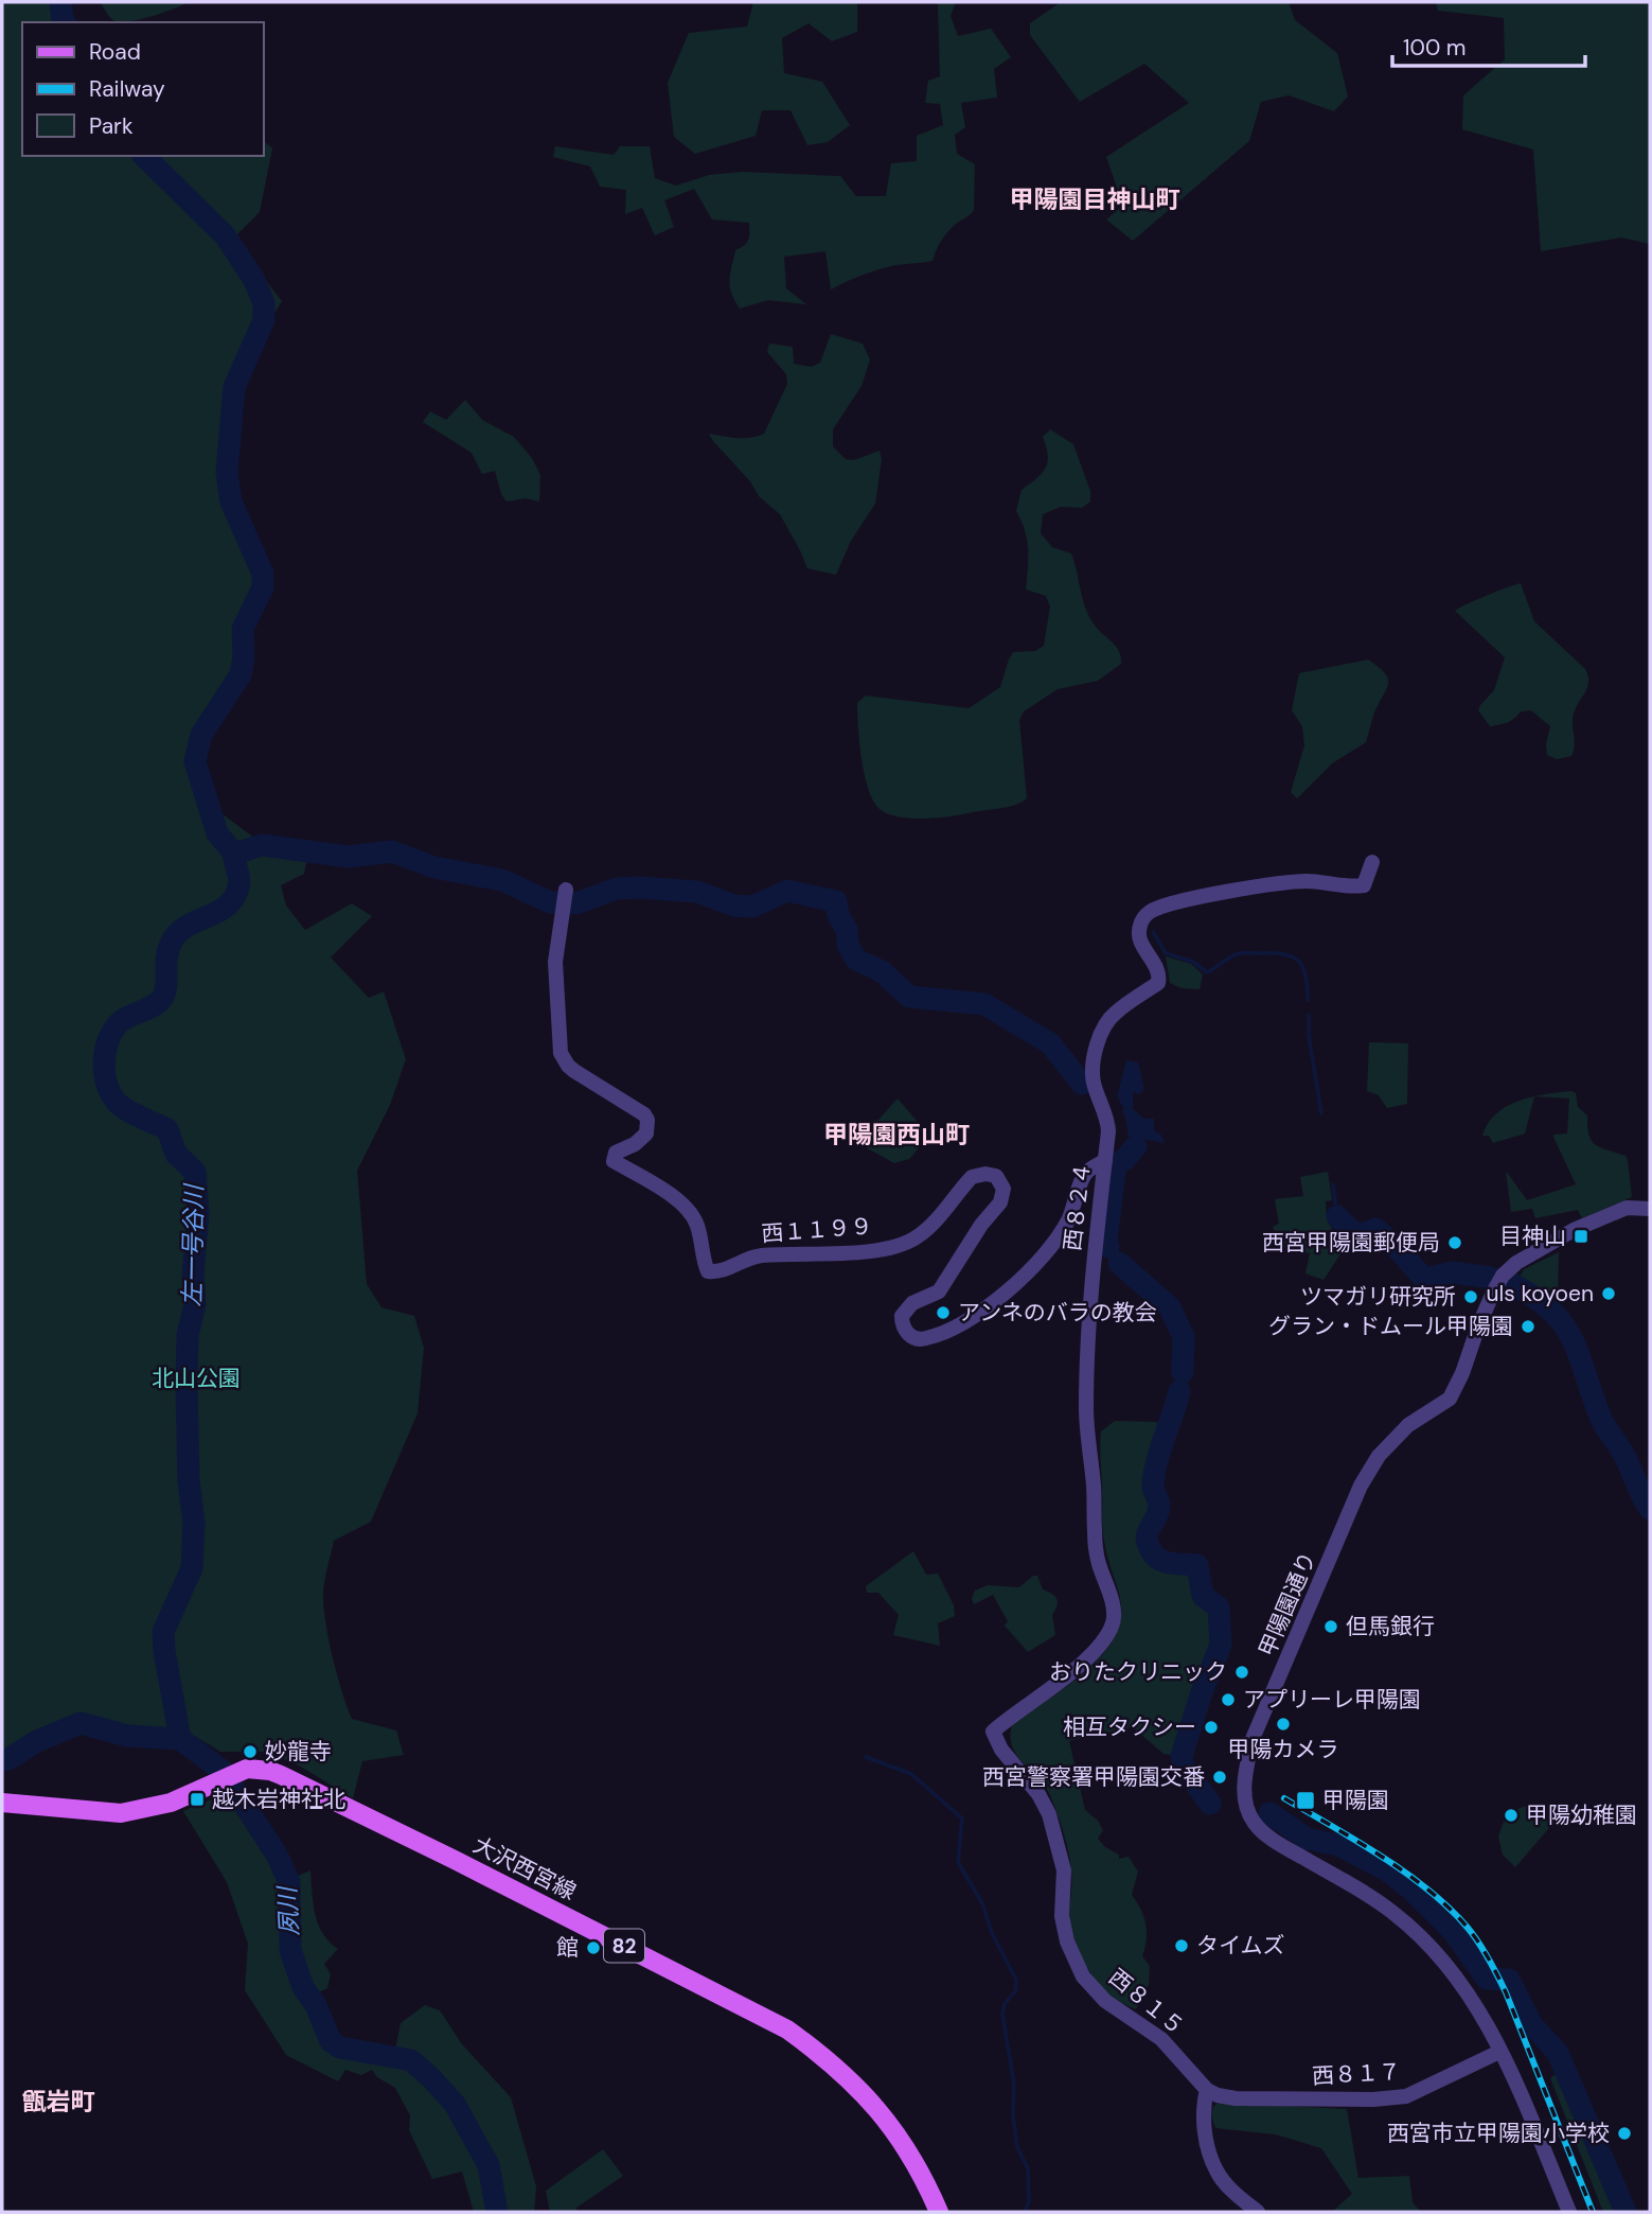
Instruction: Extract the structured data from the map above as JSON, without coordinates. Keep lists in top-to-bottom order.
{
  "streets": {
    "main road": ["大沢西宮線", "82"],
    "street": [
      "西８２４",
      "西１１９９",
      "甲陽園通り",
      "西８１５",
      "西８１７"
    ]
  },
  "crossings": [
    ["西８２４", "西１１９９"],
    ["西８２４", "西８１５"],
    ["甲陽園通り", "西８１７"],
    ["西８１５", "西８１７"]
  ],
  "districts": ["甲陽園目神山町", "甲陽園西山町", "甑岩町"],
  "water": ["左一号谷川", "夙川"],
  "parks": ["北山公園"],
  "places": {
    "transit": ["目神山", "越木岩神社北", "甲陽園"],
    "other": [
      "西宮甲陽園郵便局",
      "uls koyoen",
      "ツマガリ研究所",
      "アンネのバラの教会",
      "グラン・ドムール甲陽園",
      "但馬銀行",
      "おりたクリニック",
      "アプリーレ甲陽園",
      "甲陽カメラ",
      "相互タクシー",
      "妙龍寺",
      "西宮警察署甲陽園交番",
      "甲陽幼稚園",
      "タイムズ",
      "館",
      "西宮市立甲陽園小学校"
    ]
  },
  "legend": ["Road", "Railway", "Park"],
  "scale_bar": "100 m"
}
